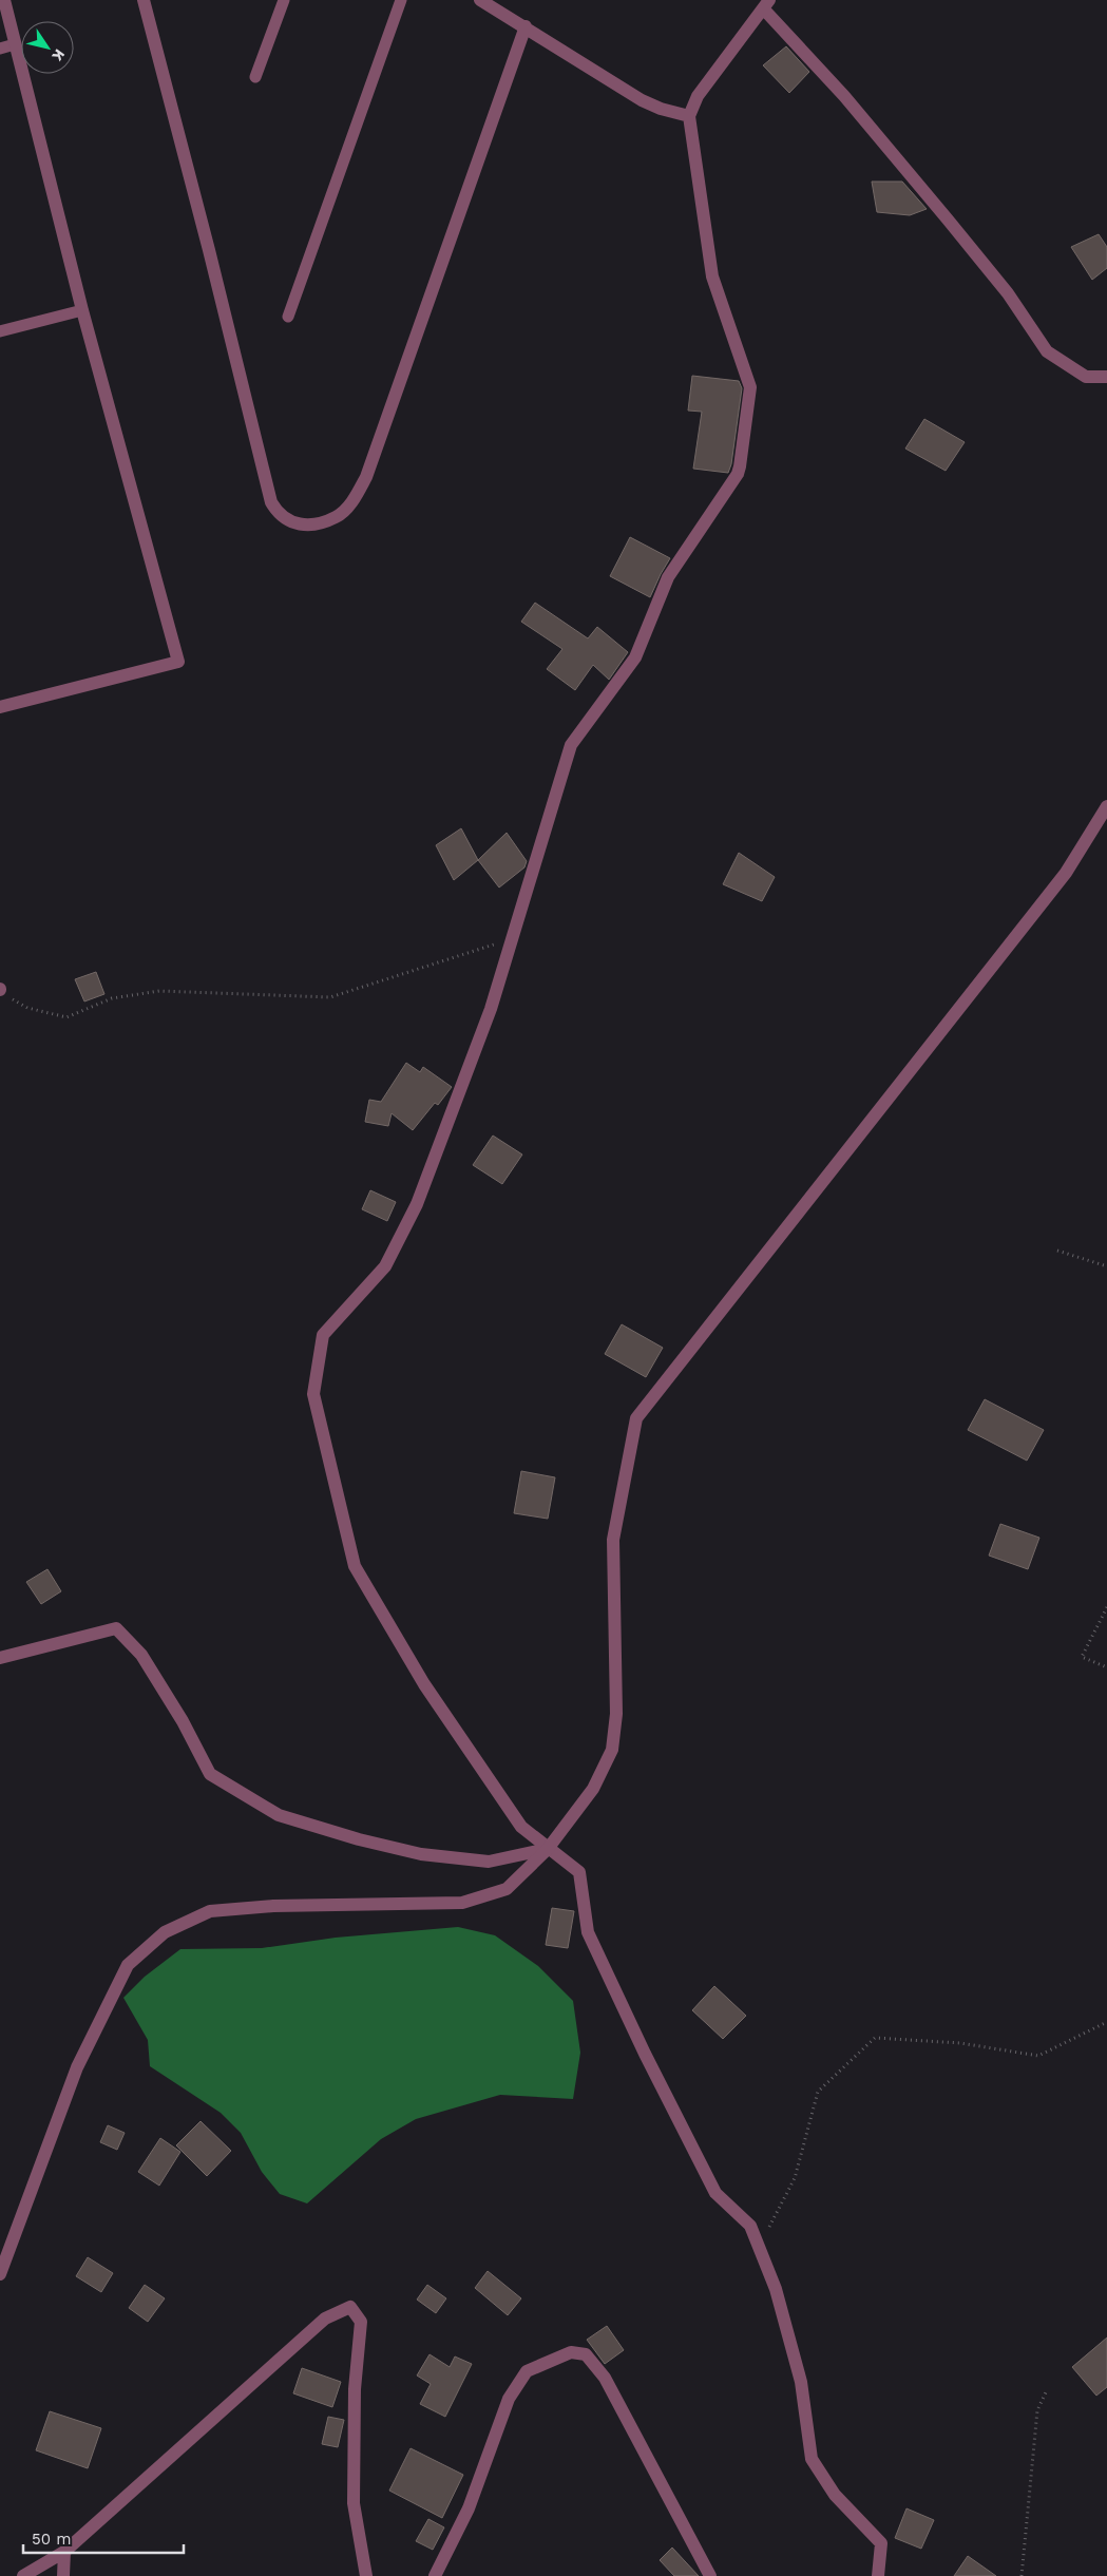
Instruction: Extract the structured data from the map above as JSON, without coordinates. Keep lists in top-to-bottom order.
{
  "scale_bar": "50 m",
  "north": "bottom right"
}
